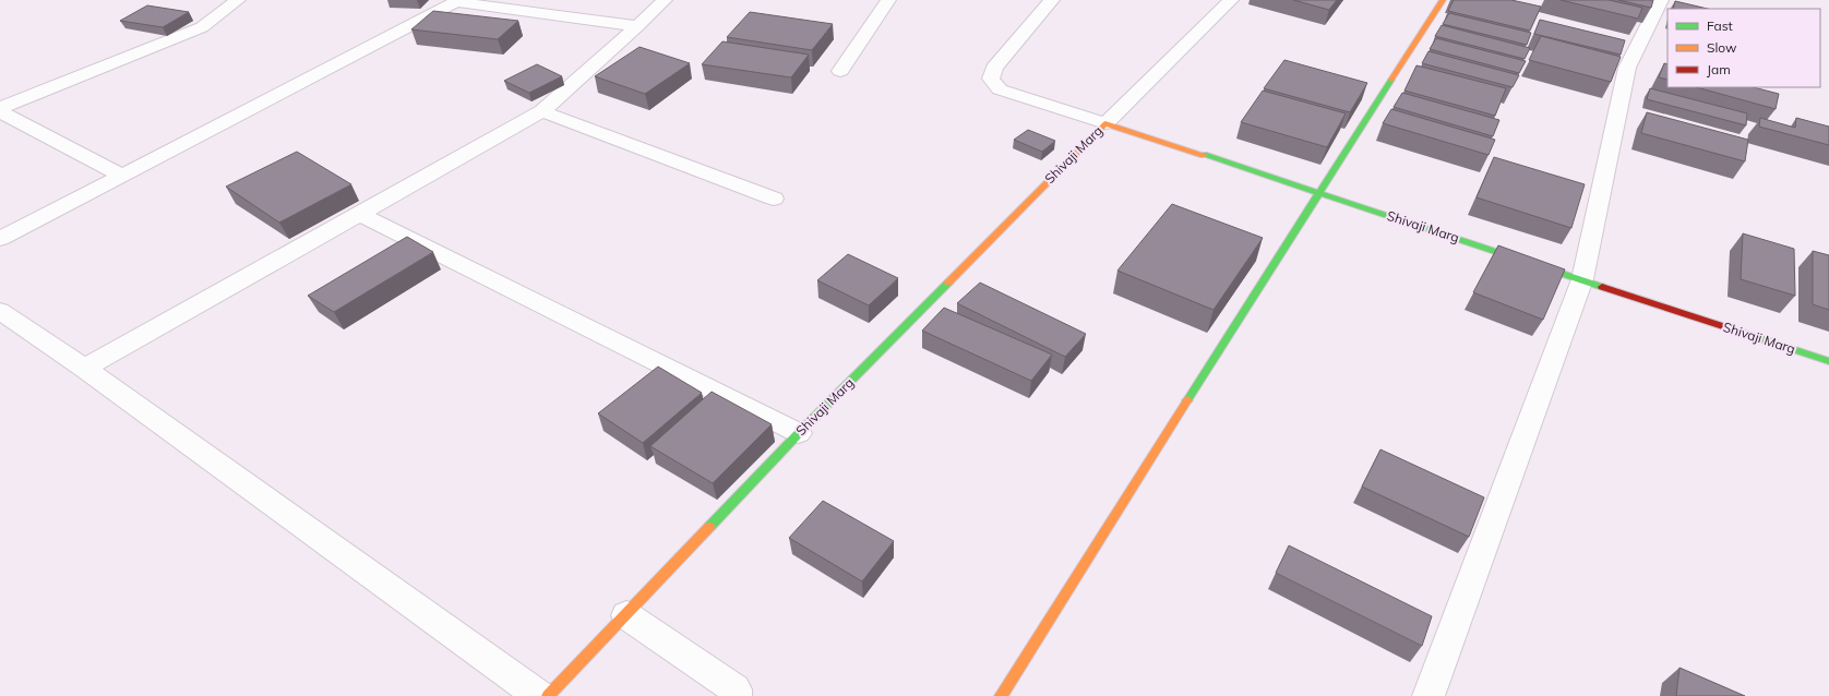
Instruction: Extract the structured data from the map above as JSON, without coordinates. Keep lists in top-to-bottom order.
{
  "streets": {
    "street": ["Shivaji Marg"]
  },
  "legend": ["Fast", "Slow", "Jam"]
}
